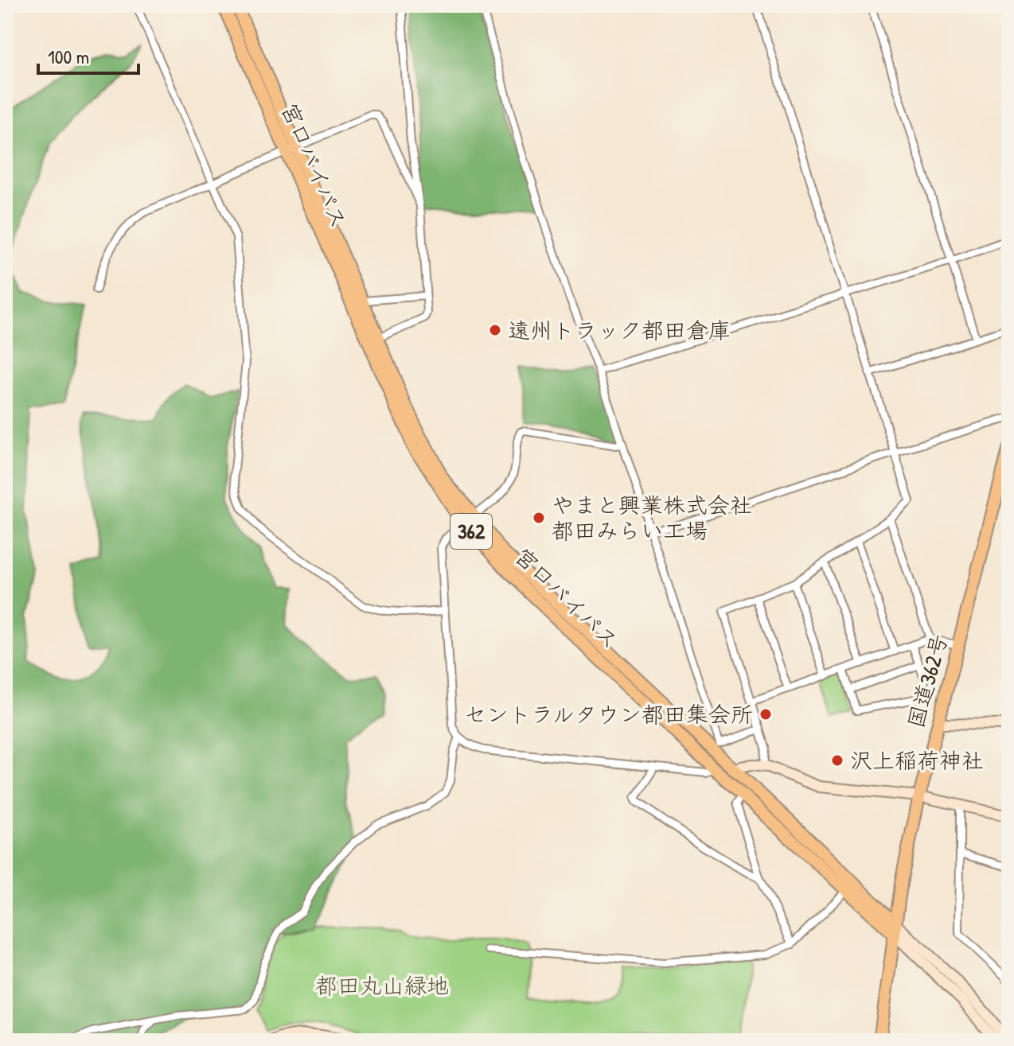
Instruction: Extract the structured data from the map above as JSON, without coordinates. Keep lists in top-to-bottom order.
{
  "streets": {
    "highway": ["宮口バイパス", "362", "国道362号"]
  },
  "crossings": [
    ["宮口バイパス", "国道362号"]
  ],
  "parks": ["都田丸山緑地"],
  "places": [
    "遠州トラック都田倉庫",
    "やまと興業株式会社 都田みらい工場",
    "セントラルタウン都田集会所",
    "沢上稲荷神社"
  ],
  "scale_bar": "100 m"
}
